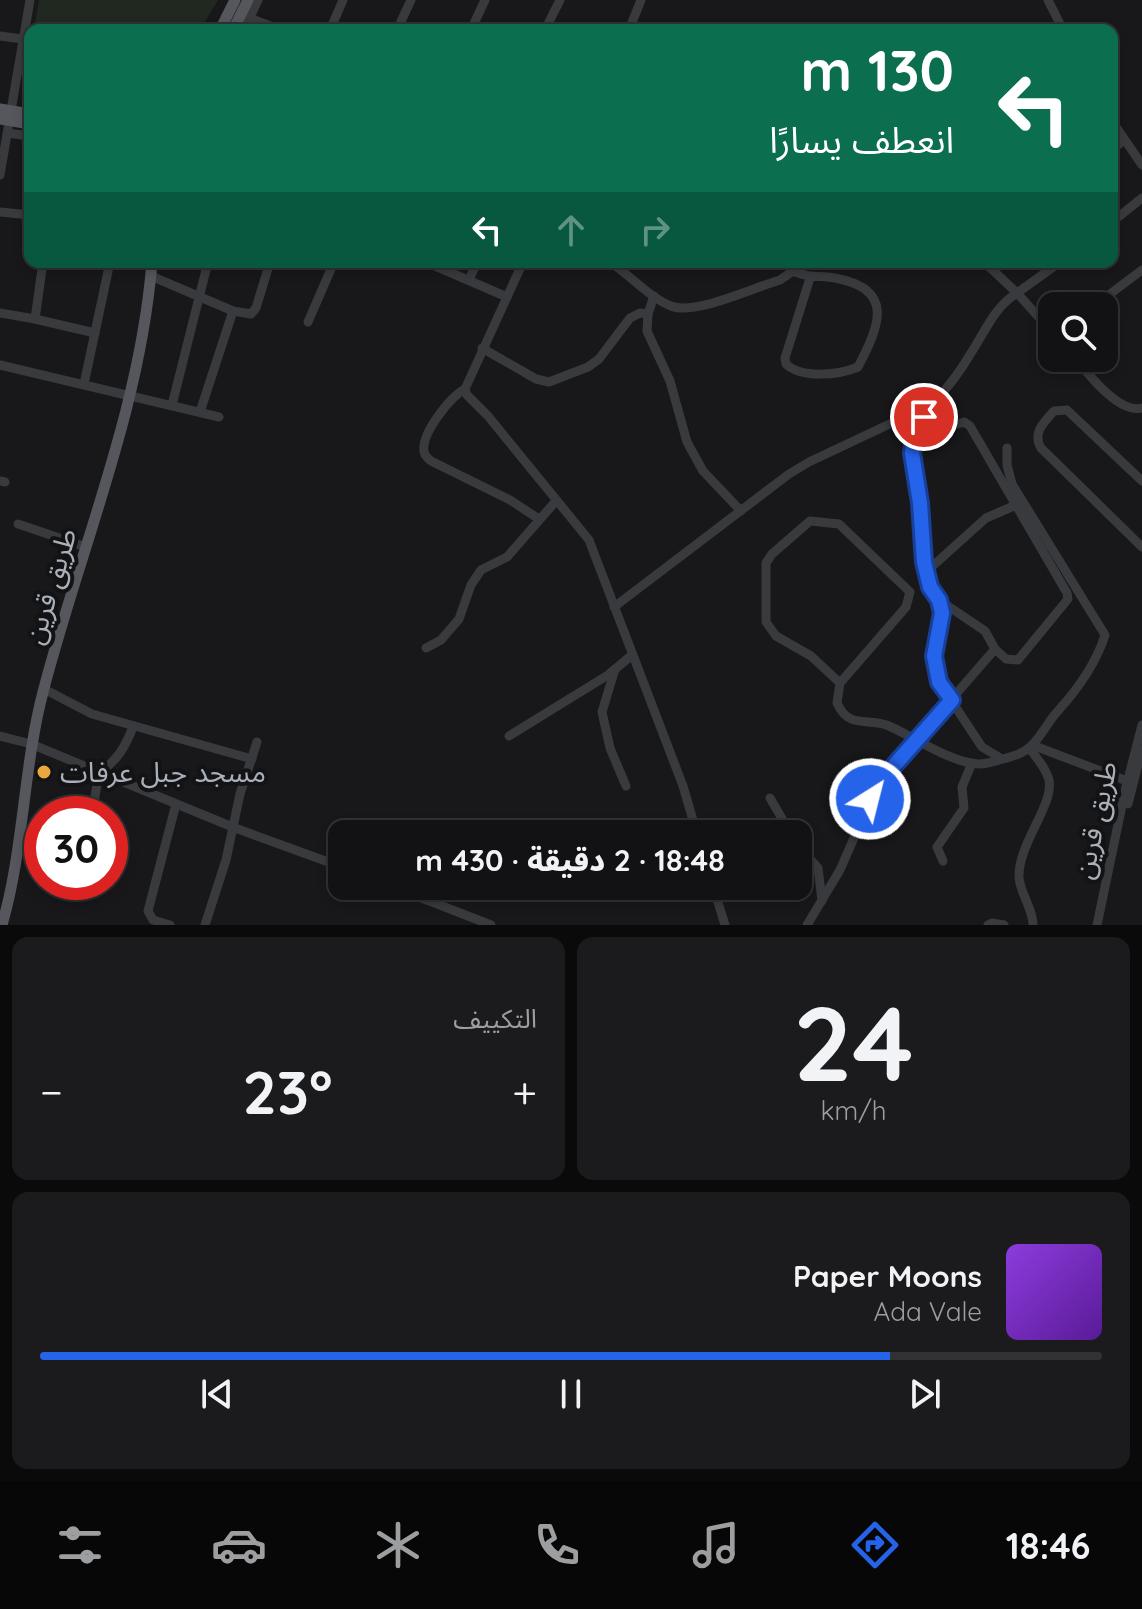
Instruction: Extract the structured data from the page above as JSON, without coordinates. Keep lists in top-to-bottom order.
{
  "streets": {
    "main road": ["طريق قرين"]
  },
  "places": ["مسجد جبل عرفات"],
  "page": {
    "turn": ["130 m", "انعطف يسارًا"],
    "limit": "30",
    "trip": "18:48 · 2 دقيقة · 430 m",
    "tile": [
      ["24", "km/h"],
      "التكييف"
    ],
    "heat": ["−", "23°", "+"],
    "song": ["Paper Moons", "Ada Vale"],
    "tabs": "18:46"
  }
}
